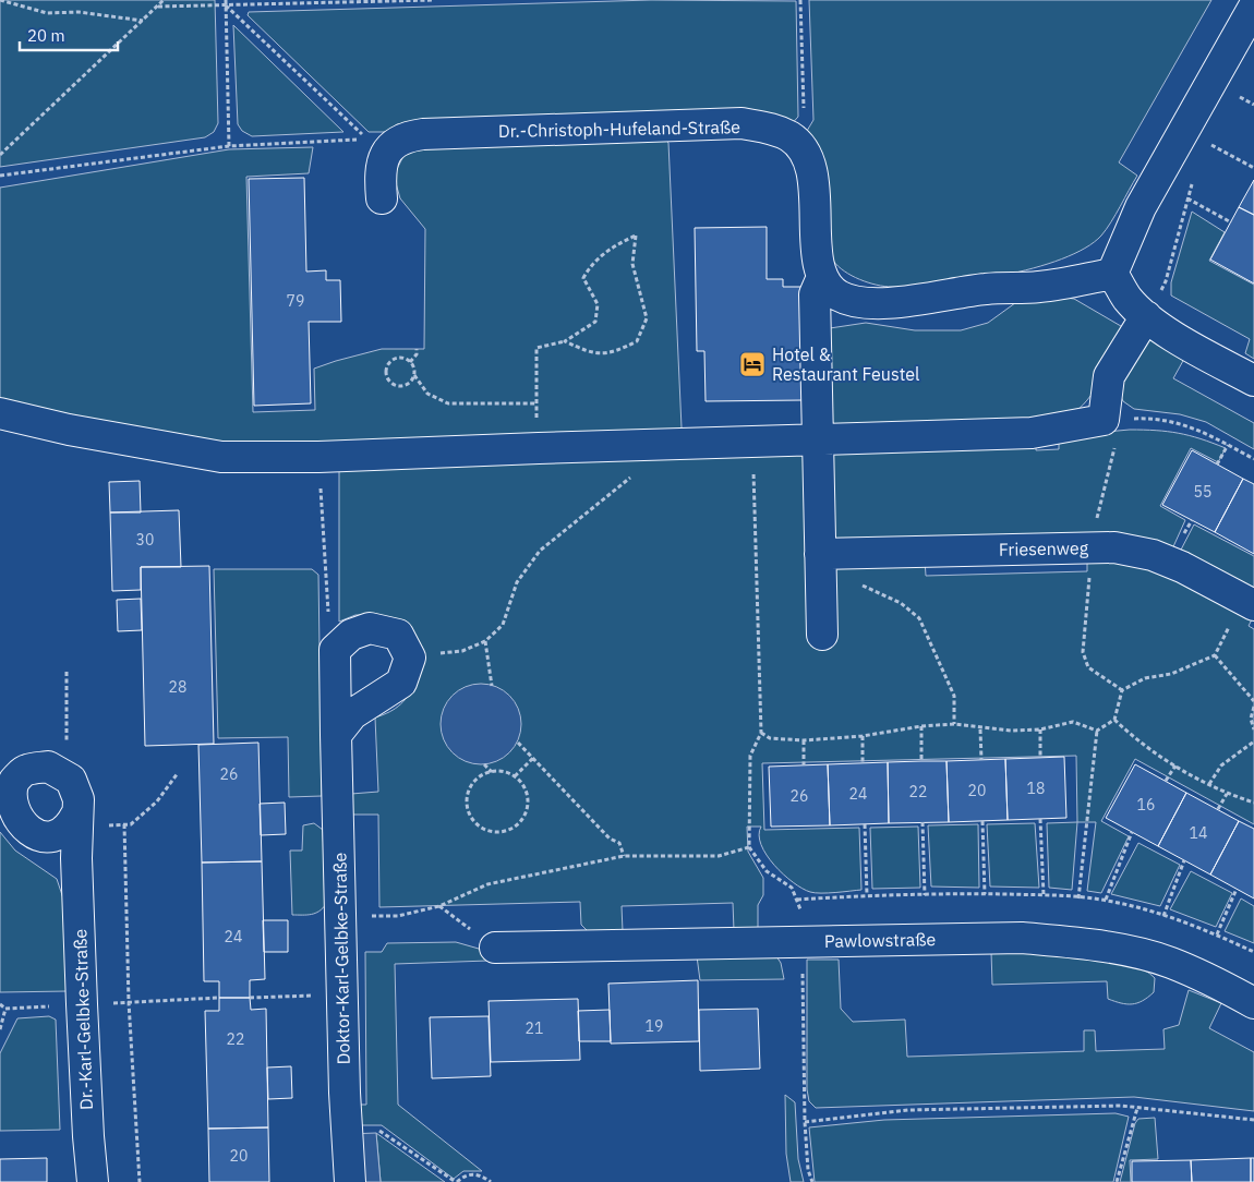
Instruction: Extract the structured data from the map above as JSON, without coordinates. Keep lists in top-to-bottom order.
{
  "streets": {
    "street": [
      "Dr.-Christoph-Hufeland-Straße",
      "Friesenweg",
      "Pawlowstraße",
      "Doktor-Karl-Gelbke-Straße",
      "Dr.-Karl-Gelbke-Straße"
    ]
  },
  "places": {
    "hotel": ["Hotel & Restaurant Feustel"]
  },
  "house_numbers": [
    "79",
    "55",
    "30",
    "28",
    "26",
    "18",
    "20",
    "22",
    "24",
    "26",
    "16",
    "14",
    "24",
    "19",
    "21",
    "22",
    "20"
  ],
  "scale_bar": "20 m"
}
